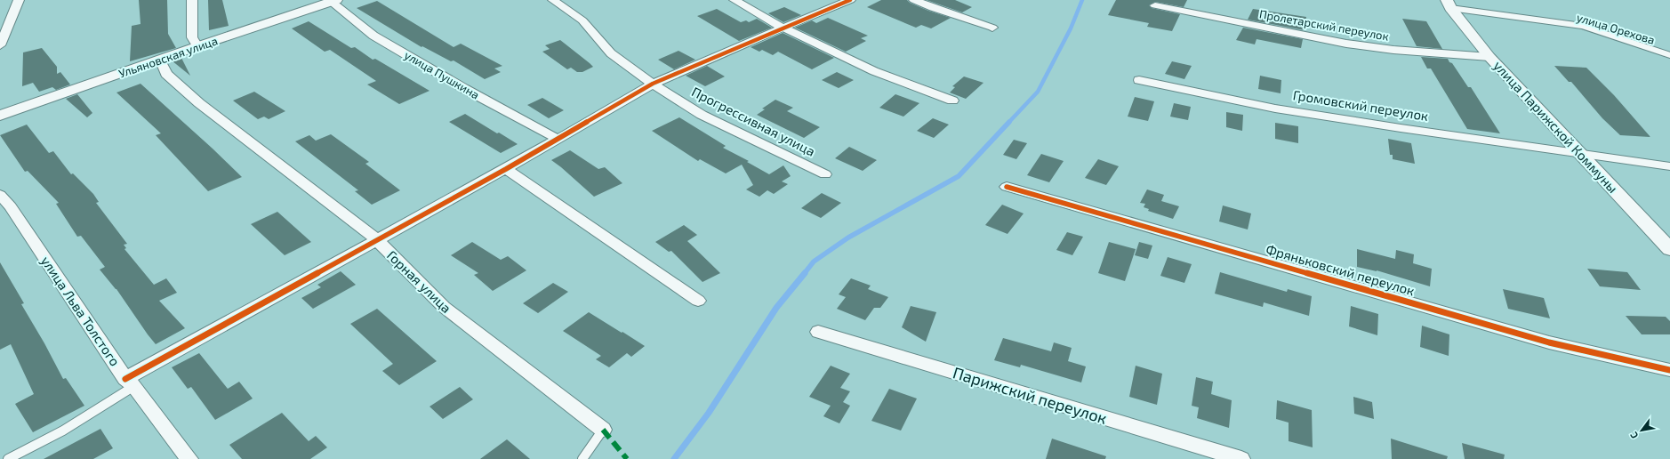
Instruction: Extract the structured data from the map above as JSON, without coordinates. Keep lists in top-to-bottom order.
{
  "streets": {
    "street": [
      "Пролетарский переулок",
      "Ульяновская улица",
      "улица Пушкина",
      "Громовский переулок",
      "Прогрессивная улица",
      "улица Парижской Коммуны",
      "Фряньковский переулок",
      "Горная улица",
      "улица Льва Толстого",
      "Парижский переулок"
    ],
    "lane": ["улица Орехова"]
  },
  "crossings": [
    ["Пролетарский переулок", "улица Парижской Коммуны"],
    ["улица Орехова", "улица Парижской Коммуны"],
    ["Ульяновская улица", "улица Пушкина"],
    ["Ульяновская улица", "Горная улица"],
    ["Громовский переулок", "улица Парижской Коммуны"]
  ],
  "north": "bottom left"
}
